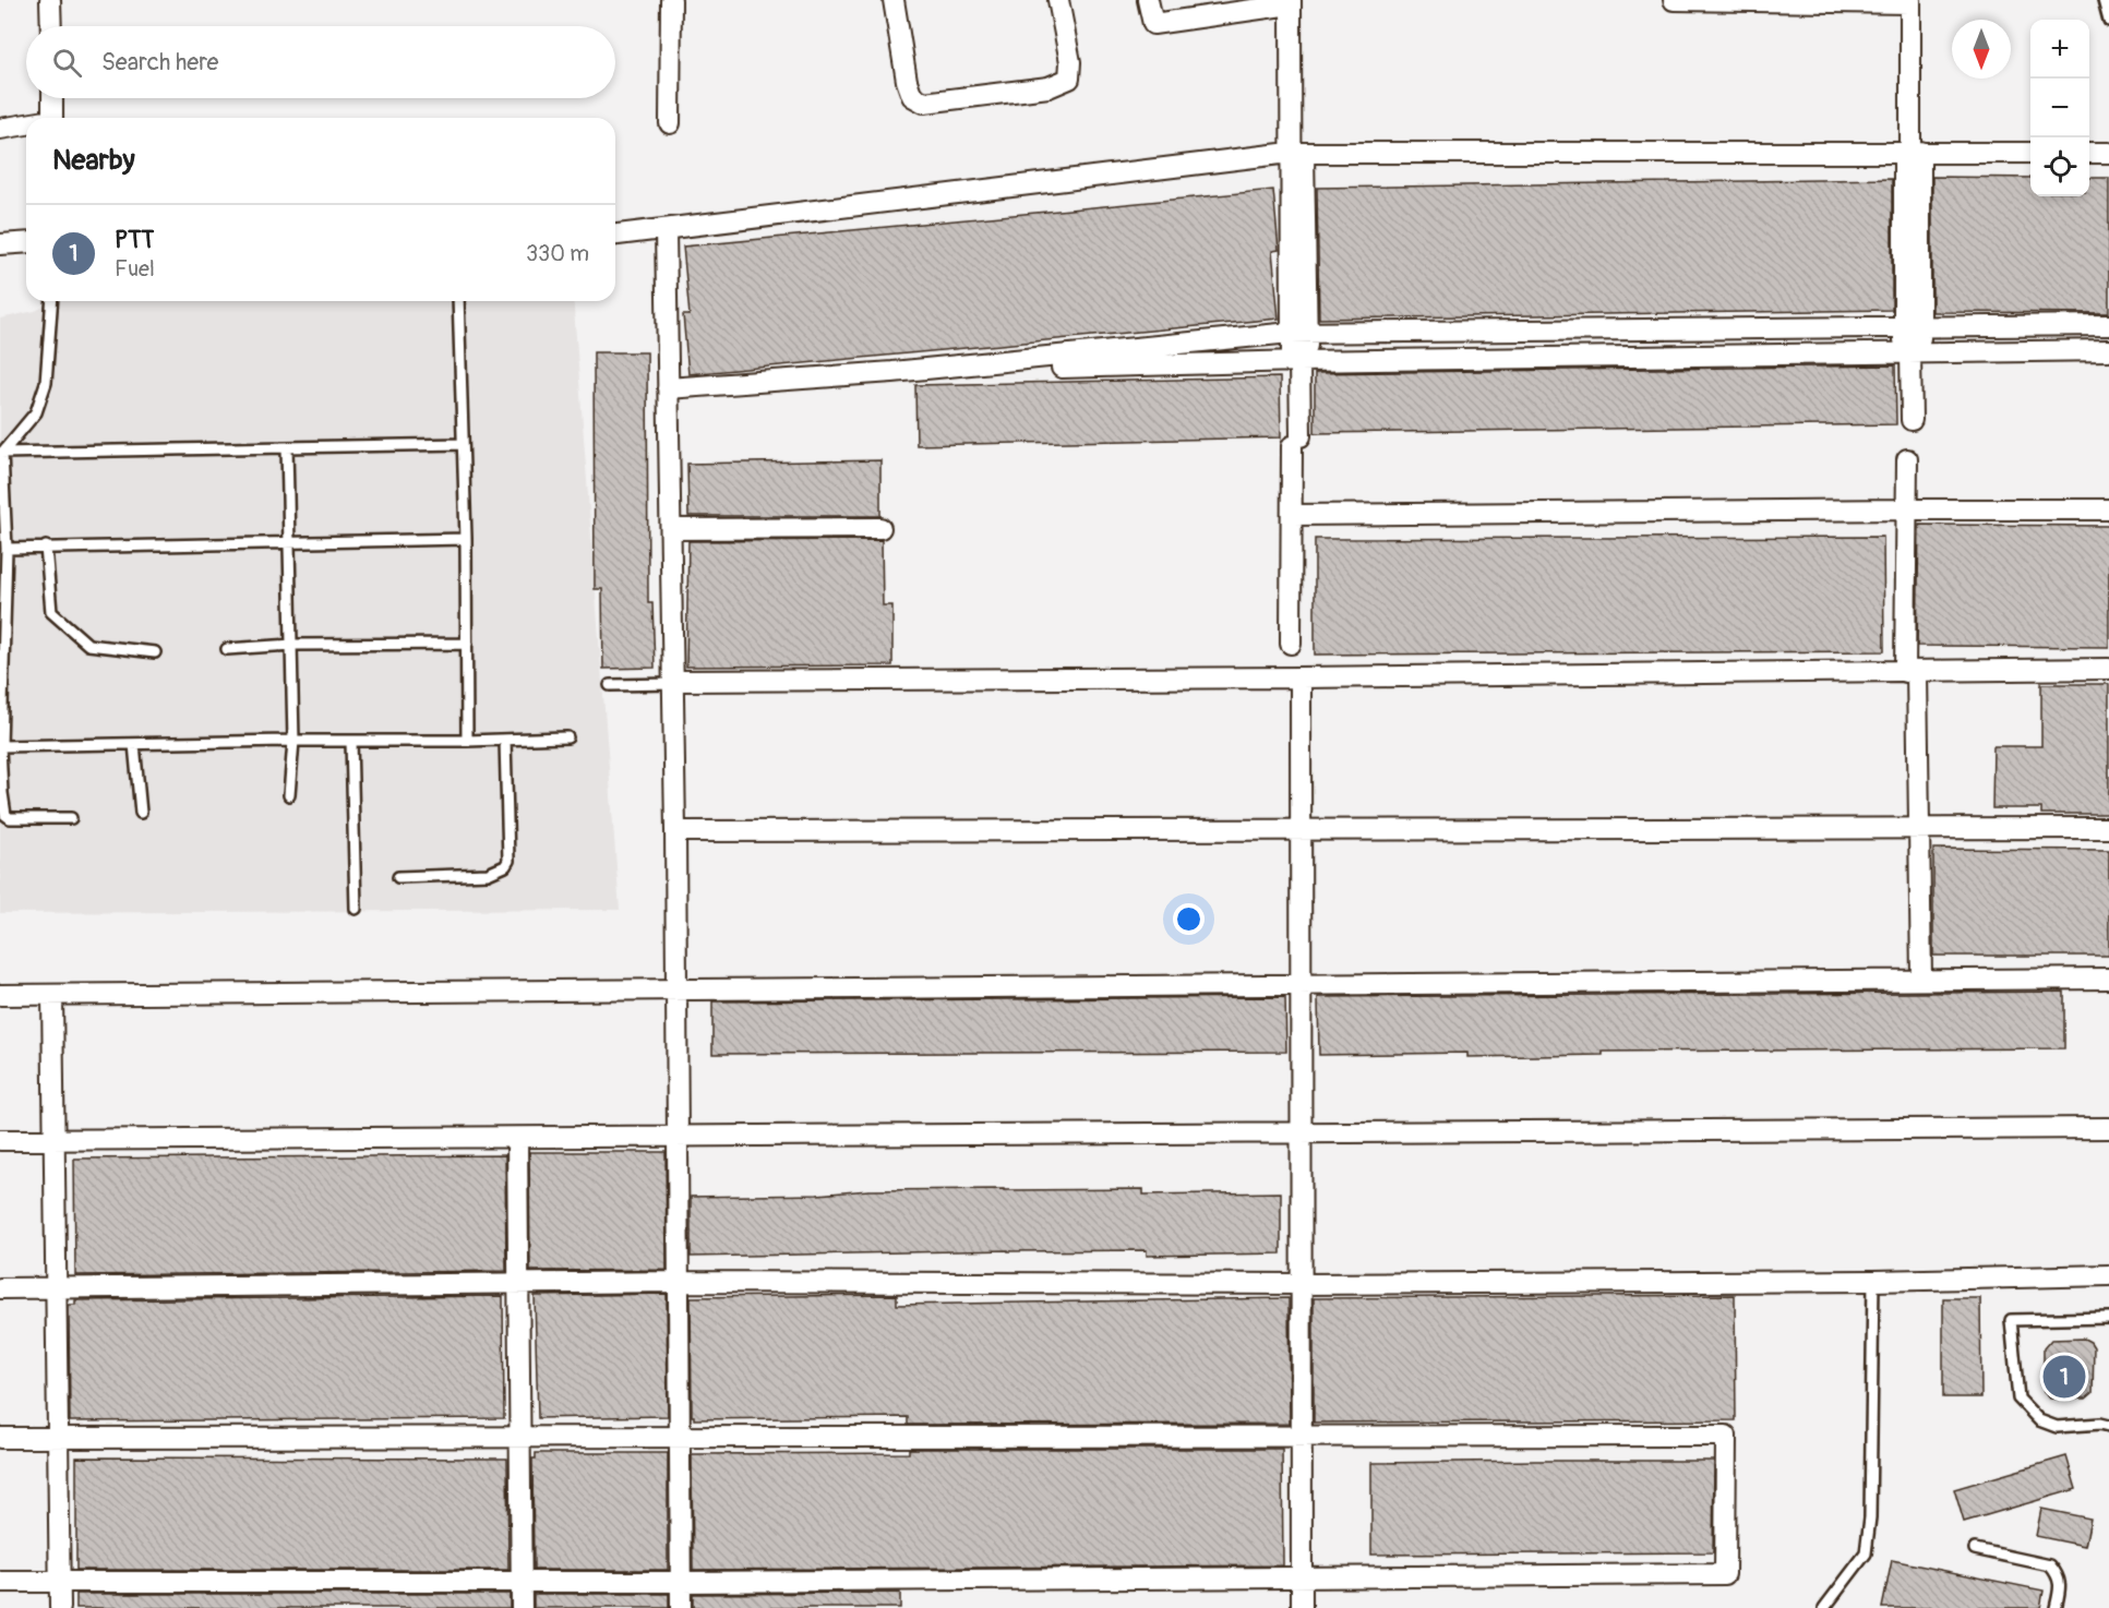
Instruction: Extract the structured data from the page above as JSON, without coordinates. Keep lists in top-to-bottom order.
{
  "north": "bottom",
  "page": {
    "map_buttons": ["+", "−"],
    "search": "Search here",
    "heading": "Nearby",
    "list": [
      {
        "mark": "1",
        "name": "PTT",
        "note": "Fuel",
        "value": "330 m"
      }
    ],
    "pins": "1"
  }
}
